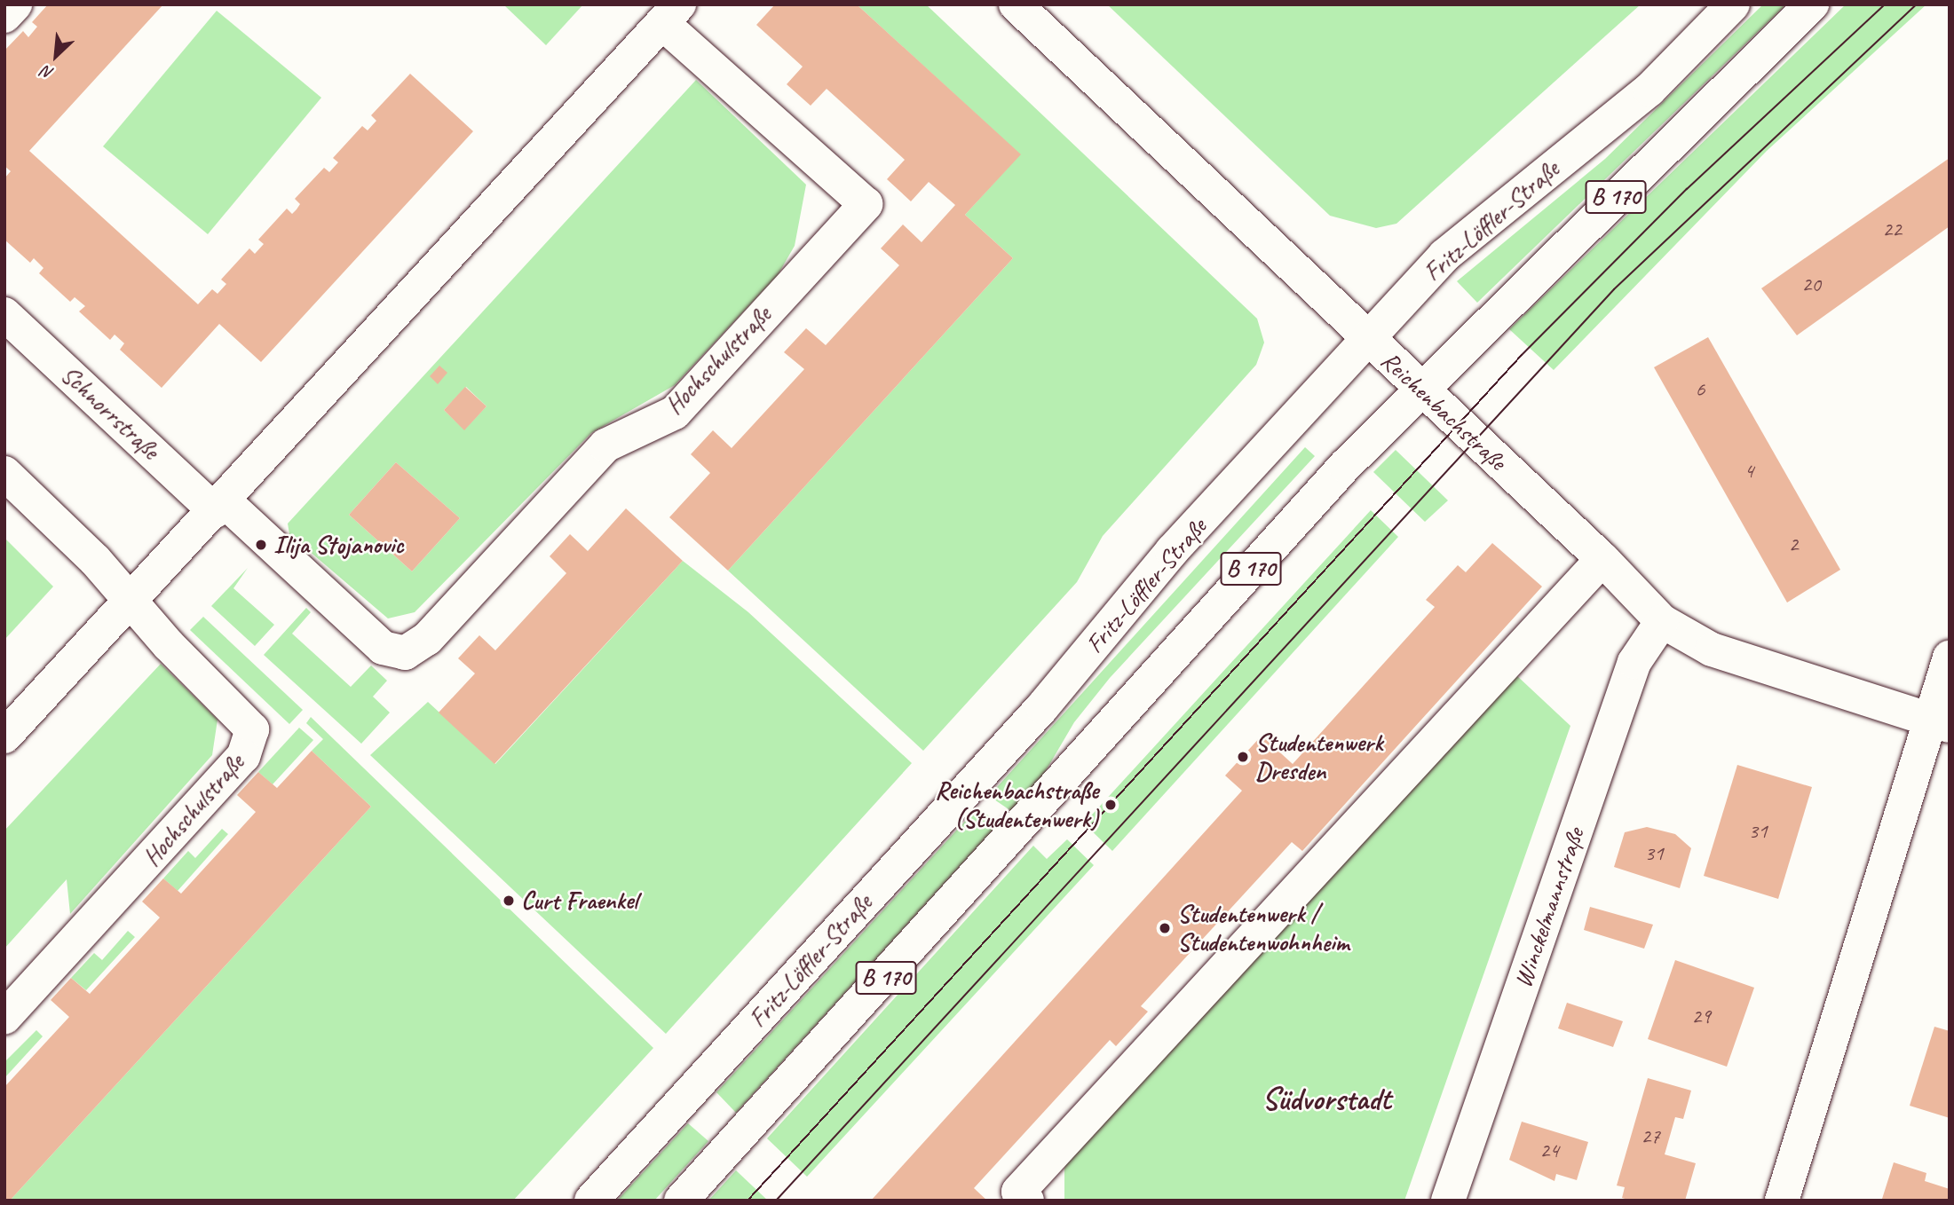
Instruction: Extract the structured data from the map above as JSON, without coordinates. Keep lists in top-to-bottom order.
{
  "streets": {
    "street": [
      "B 170",
      "Fritz-Löffler-Straße",
      "Hochschulstraße",
      "Reichenbachstraße",
      "Schnorrstraße",
      "Winckelmannstraße"
    ]
  },
  "crossings": [
    ["B 170", "Reichenbachstraße"],
    ["Fritz-Löffler-Straße", "Reichenbachstraße"],
    ["Hochschulstraße", "Schnorrstraße"],
    ["Reichenbachstraße", "Winckelmannstraße"]
  ],
  "districts": ["Südvorstadt"],
  "places": [
    "Ilija Stojanovic",
    "Studentenwerk Dresden",
    "Reichenbachstraße (Studentenwerk)",
    "Curt Fraenkel",
    "Studentenwerk / Studentenwohnheim"
  ],
  "house_numbers": [
    "22",
    "20",
    "6",
    "4",
    "2",
    "31",
    "31",
    "29",
    "27",
    "24"
  ],
  "north": "bottom left"
}
